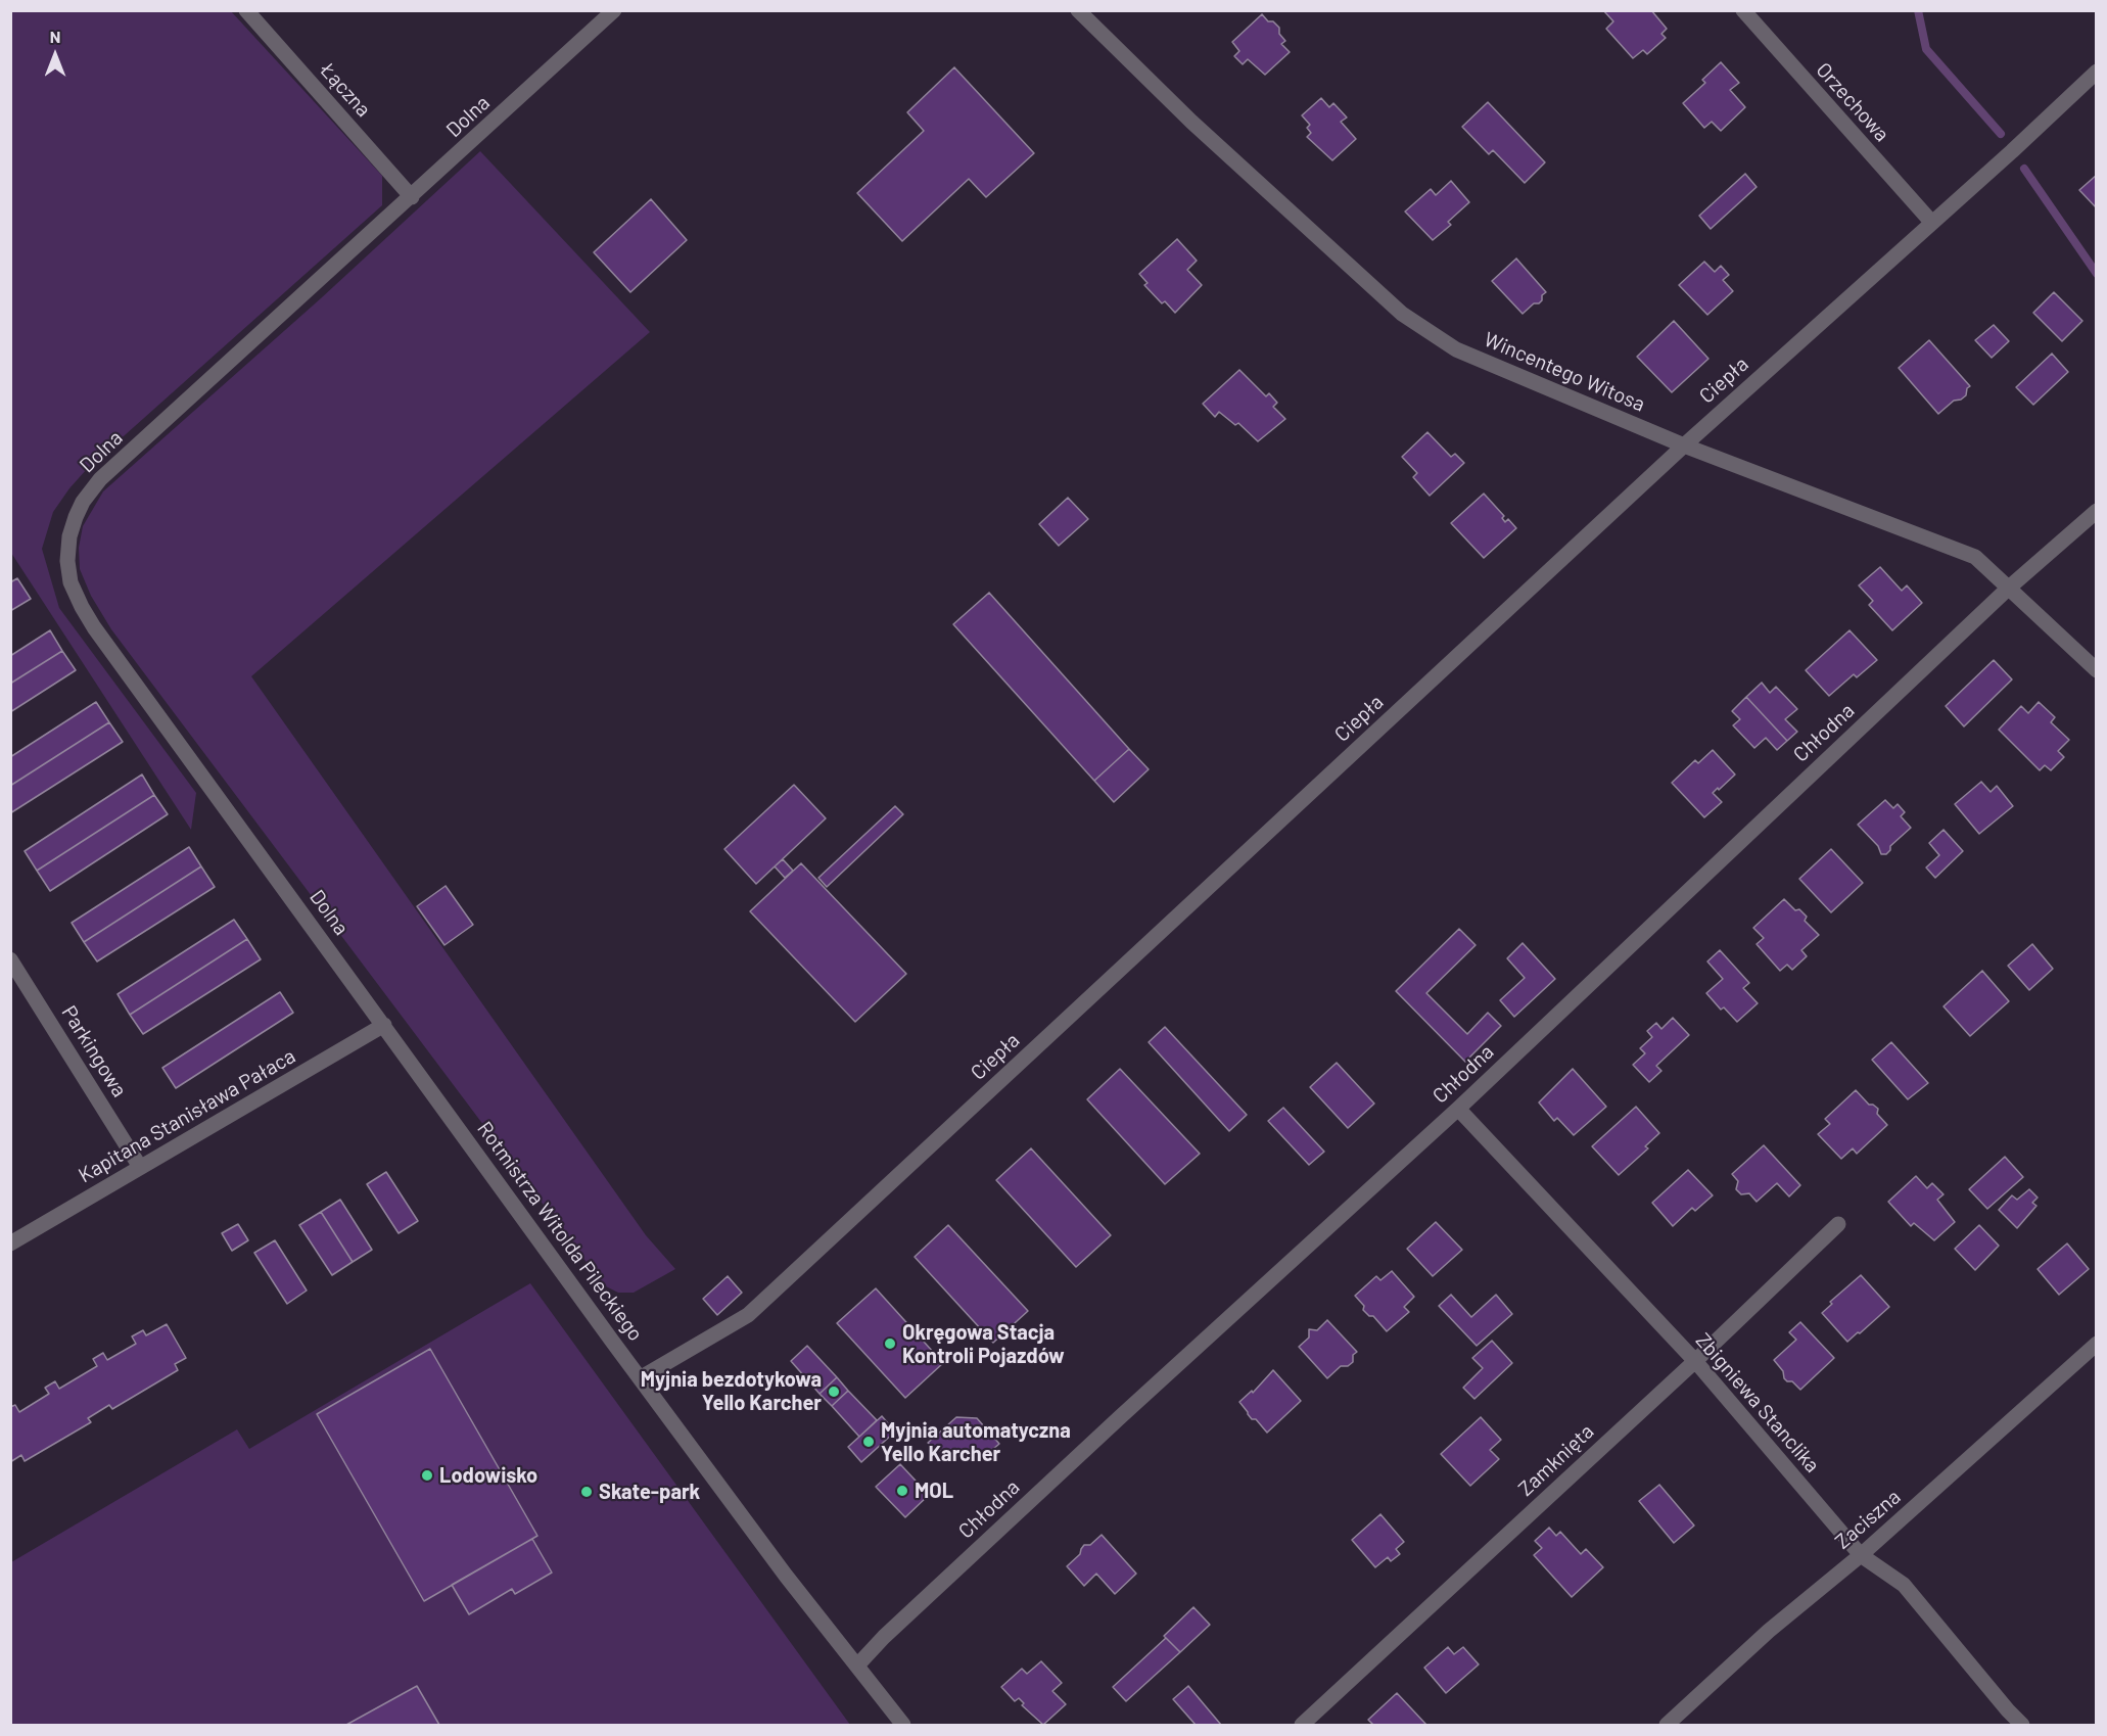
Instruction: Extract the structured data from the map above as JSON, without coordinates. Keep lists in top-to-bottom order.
{
  "streets": {
    "street": [
      "Łączna",
      "Orzechowa",
      "Dolna",
      "Wincentego Witosa",
      "Ciepła",
      "Chłodna",
      "Parkingowa",
      "Kapitana Stanisława Pałaca",
      "Rotmistrza Witolda Pileckiego",
      "Zbigniewa Stanclika",
      "Zamknięta",
      "Zaciszna"
    ]
  },
  "crossings": [
    ["Łączna", "Dolna"],
    ["Orzechowa", "Ciepła"],
    ["Dolna", "Kapitana Stanisława Pałaca"],
    ["Dolna", "Rotmistrza Witolda Pileckiego"],
    ["Wincentego Witosa", "Ciepła"],
    ["Wincentego Witosa", "Chłodna"],
    ["Ciepła", "Rotmistrza Witolda Pileckiego"],
    ["Chłodna", "Rotmistrza Witolda Pileckiego"],
    ["Chłodna", "Zbigniewa Stanclika"],
    ["Parkingowa", "Kapitana Stanisława Pałaca"],
    ["Kapitana Stanisława Pałaca", "Rotmistrza Witolda Pileckiego"],
    ["Zbigniewa Stanclika", "Zamknięta"],
    ["Zbigniewa Stanclika", "Zaciszna"]
  ],
  "places": [
    "Okręgowa Stacja Kontroli Pojazdów",
    "Myjnia bezdotykowa Yello Karcher",
    "Myjnia automatyczna Yello Karcher",
    "Lodowisko",
    "MOL",
    "Skate-park"
  ],
  "north": "top"
}
